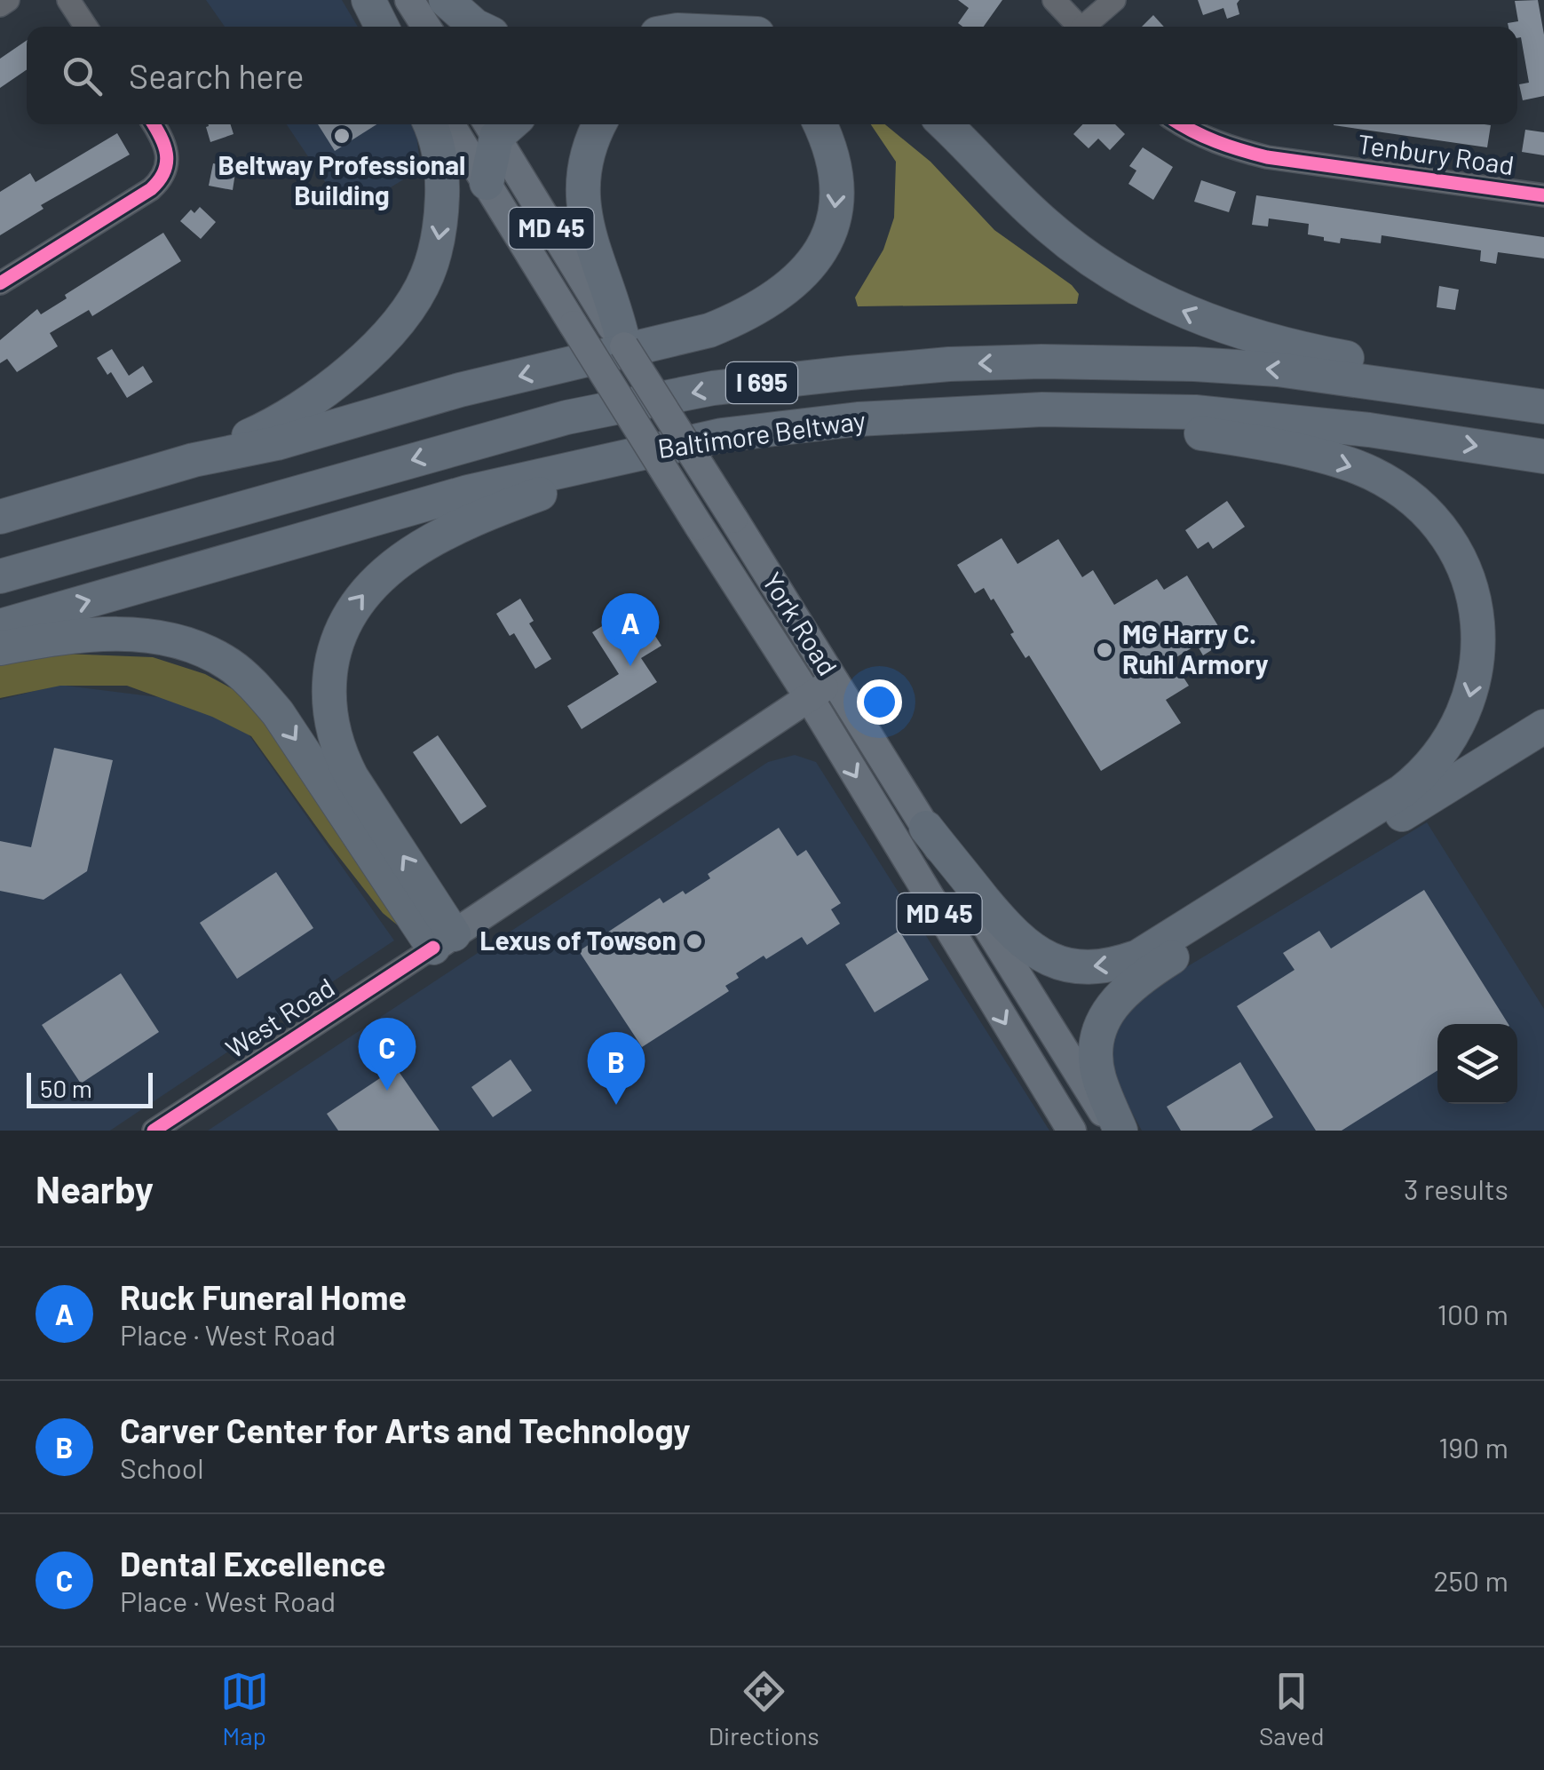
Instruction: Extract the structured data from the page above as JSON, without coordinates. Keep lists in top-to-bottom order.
{
  "streets": {
    "highway": ["I 695", "Baltimore Beltway"],
    "main road": ["MD 45", "York Road", "West Road"],
    "street": ["Tenbury Road"]
  },
  "crossings": [
    ["York Road", "West Road"]
  ],
  "places": ["Beltway Professional Building", "MG Harry C. Ruhl Armory", "Lexus of Towson"],
  "scale_bar": "50 m",
  "page": {
    "search": "Search here",
    "pins": ["A", "C", "B"],
    "scale": "50 m",
    "heading": ["Nearby", "3 results"],
    "list": [
      {
        "mark": "A",
        "name": "Ruck Funeral Home",
        "note": "Place · West Road",
        "value": "100 m"
      },
      {
        "mark": "B",
        "name": "Carver Center for Arts and Technology",
        "note": "School",
        "value": "190 m"
      },
      {
        "mark": "C",
        "name": "Dental Excellence",
        "note": "Place · West Road",
        "value": "250 m"
      }
    ],
    "nav": ["Map", "Directions", "Saved"]
  }
}
